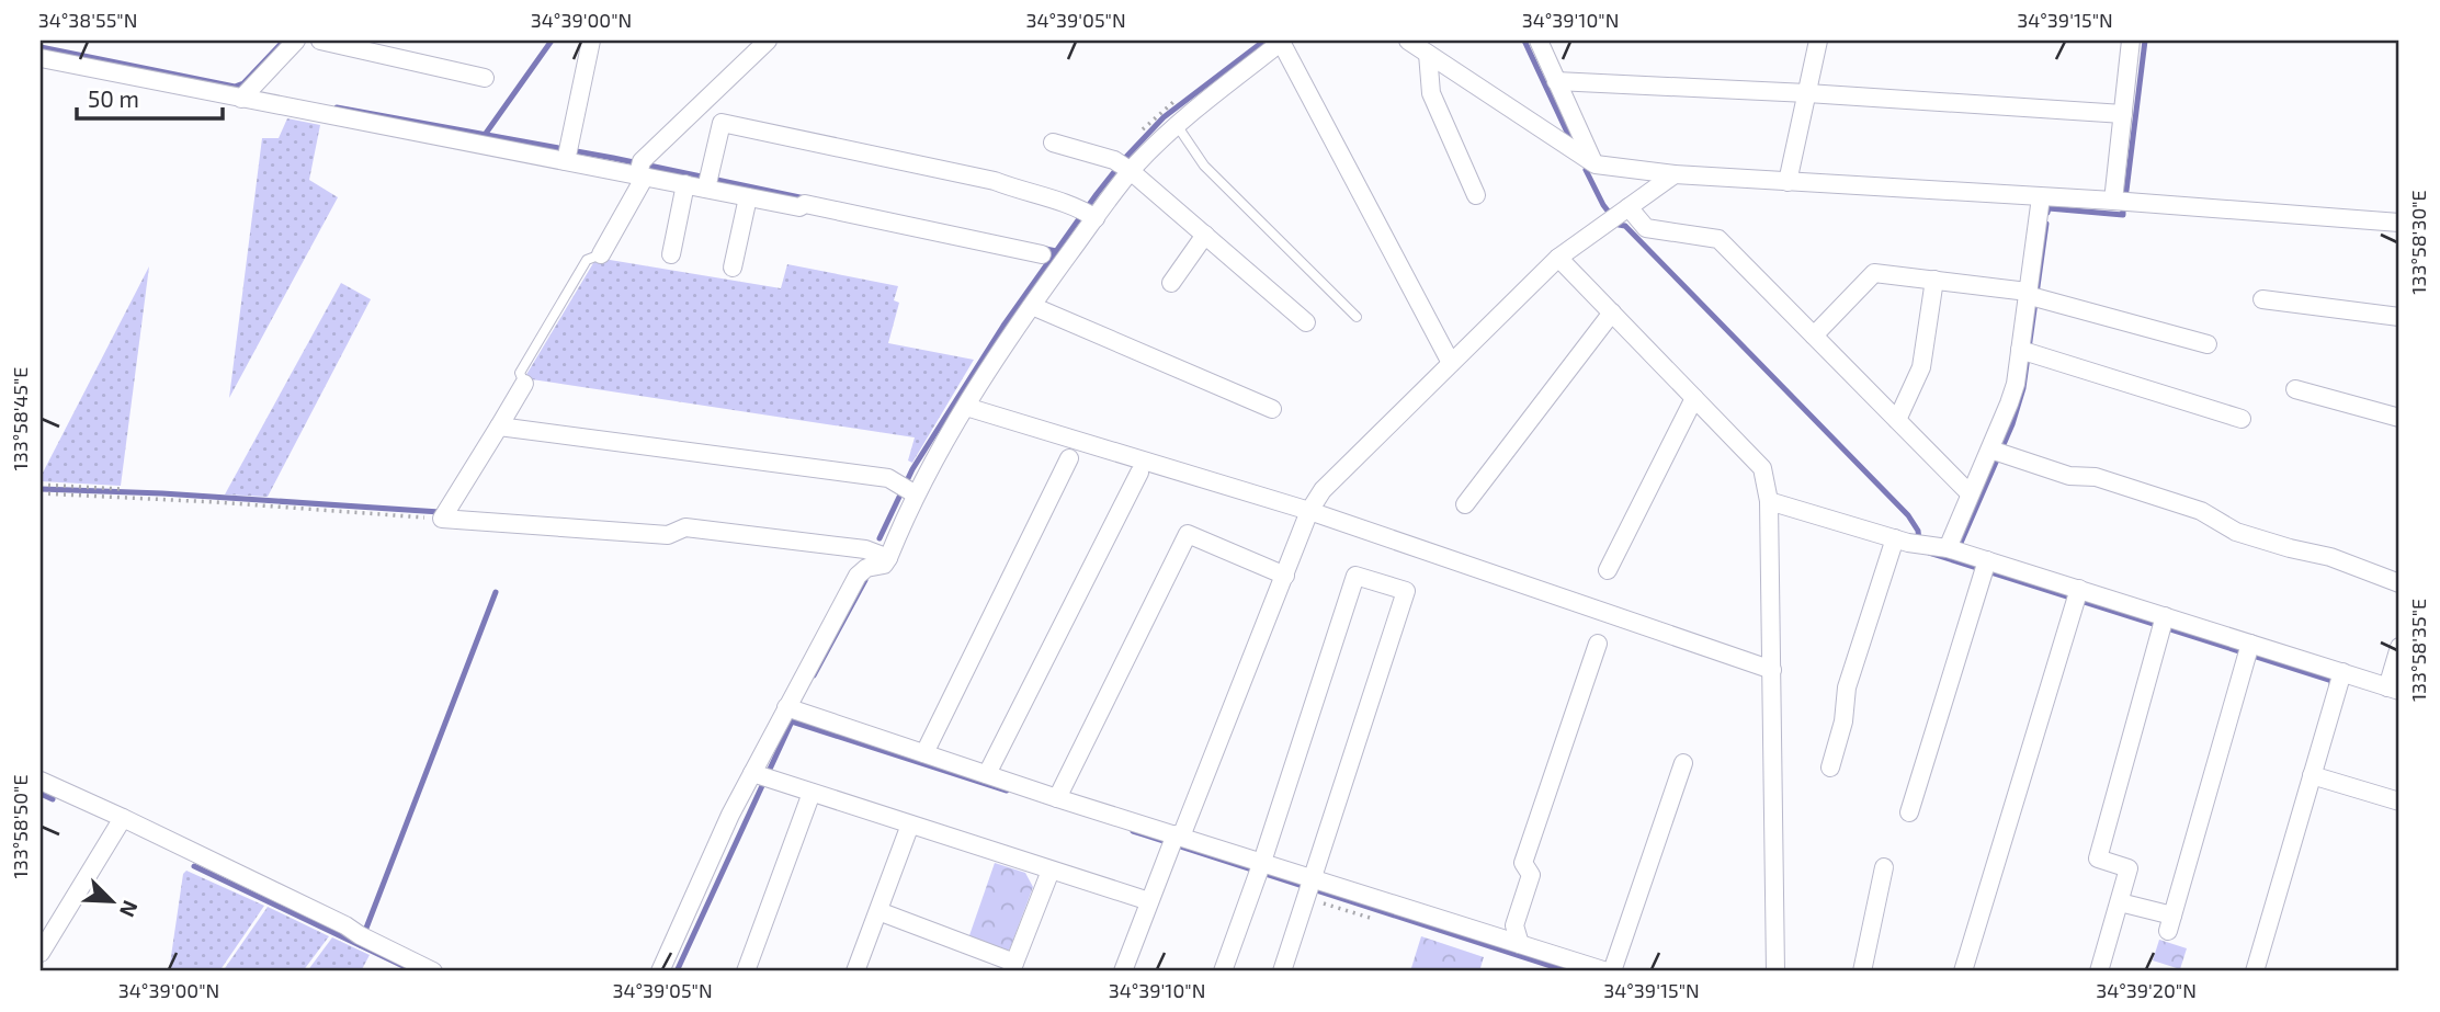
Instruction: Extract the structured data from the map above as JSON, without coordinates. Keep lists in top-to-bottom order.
{
  "scale_bar": "50 m",
  "north": "bottom right",
  "coordinates": [
    "34°38'55\"N",
    "34°39'00\"N",
    "34°39'05\"N",
    "34°39'10\"N",
    "34°39'15\"N",
    "133°58'30\"E",
    "133°58'45\"E",
    "133°58'35\"E",
    "133°58'50\"E",
    "34°39'20\"N"
  ]
}
